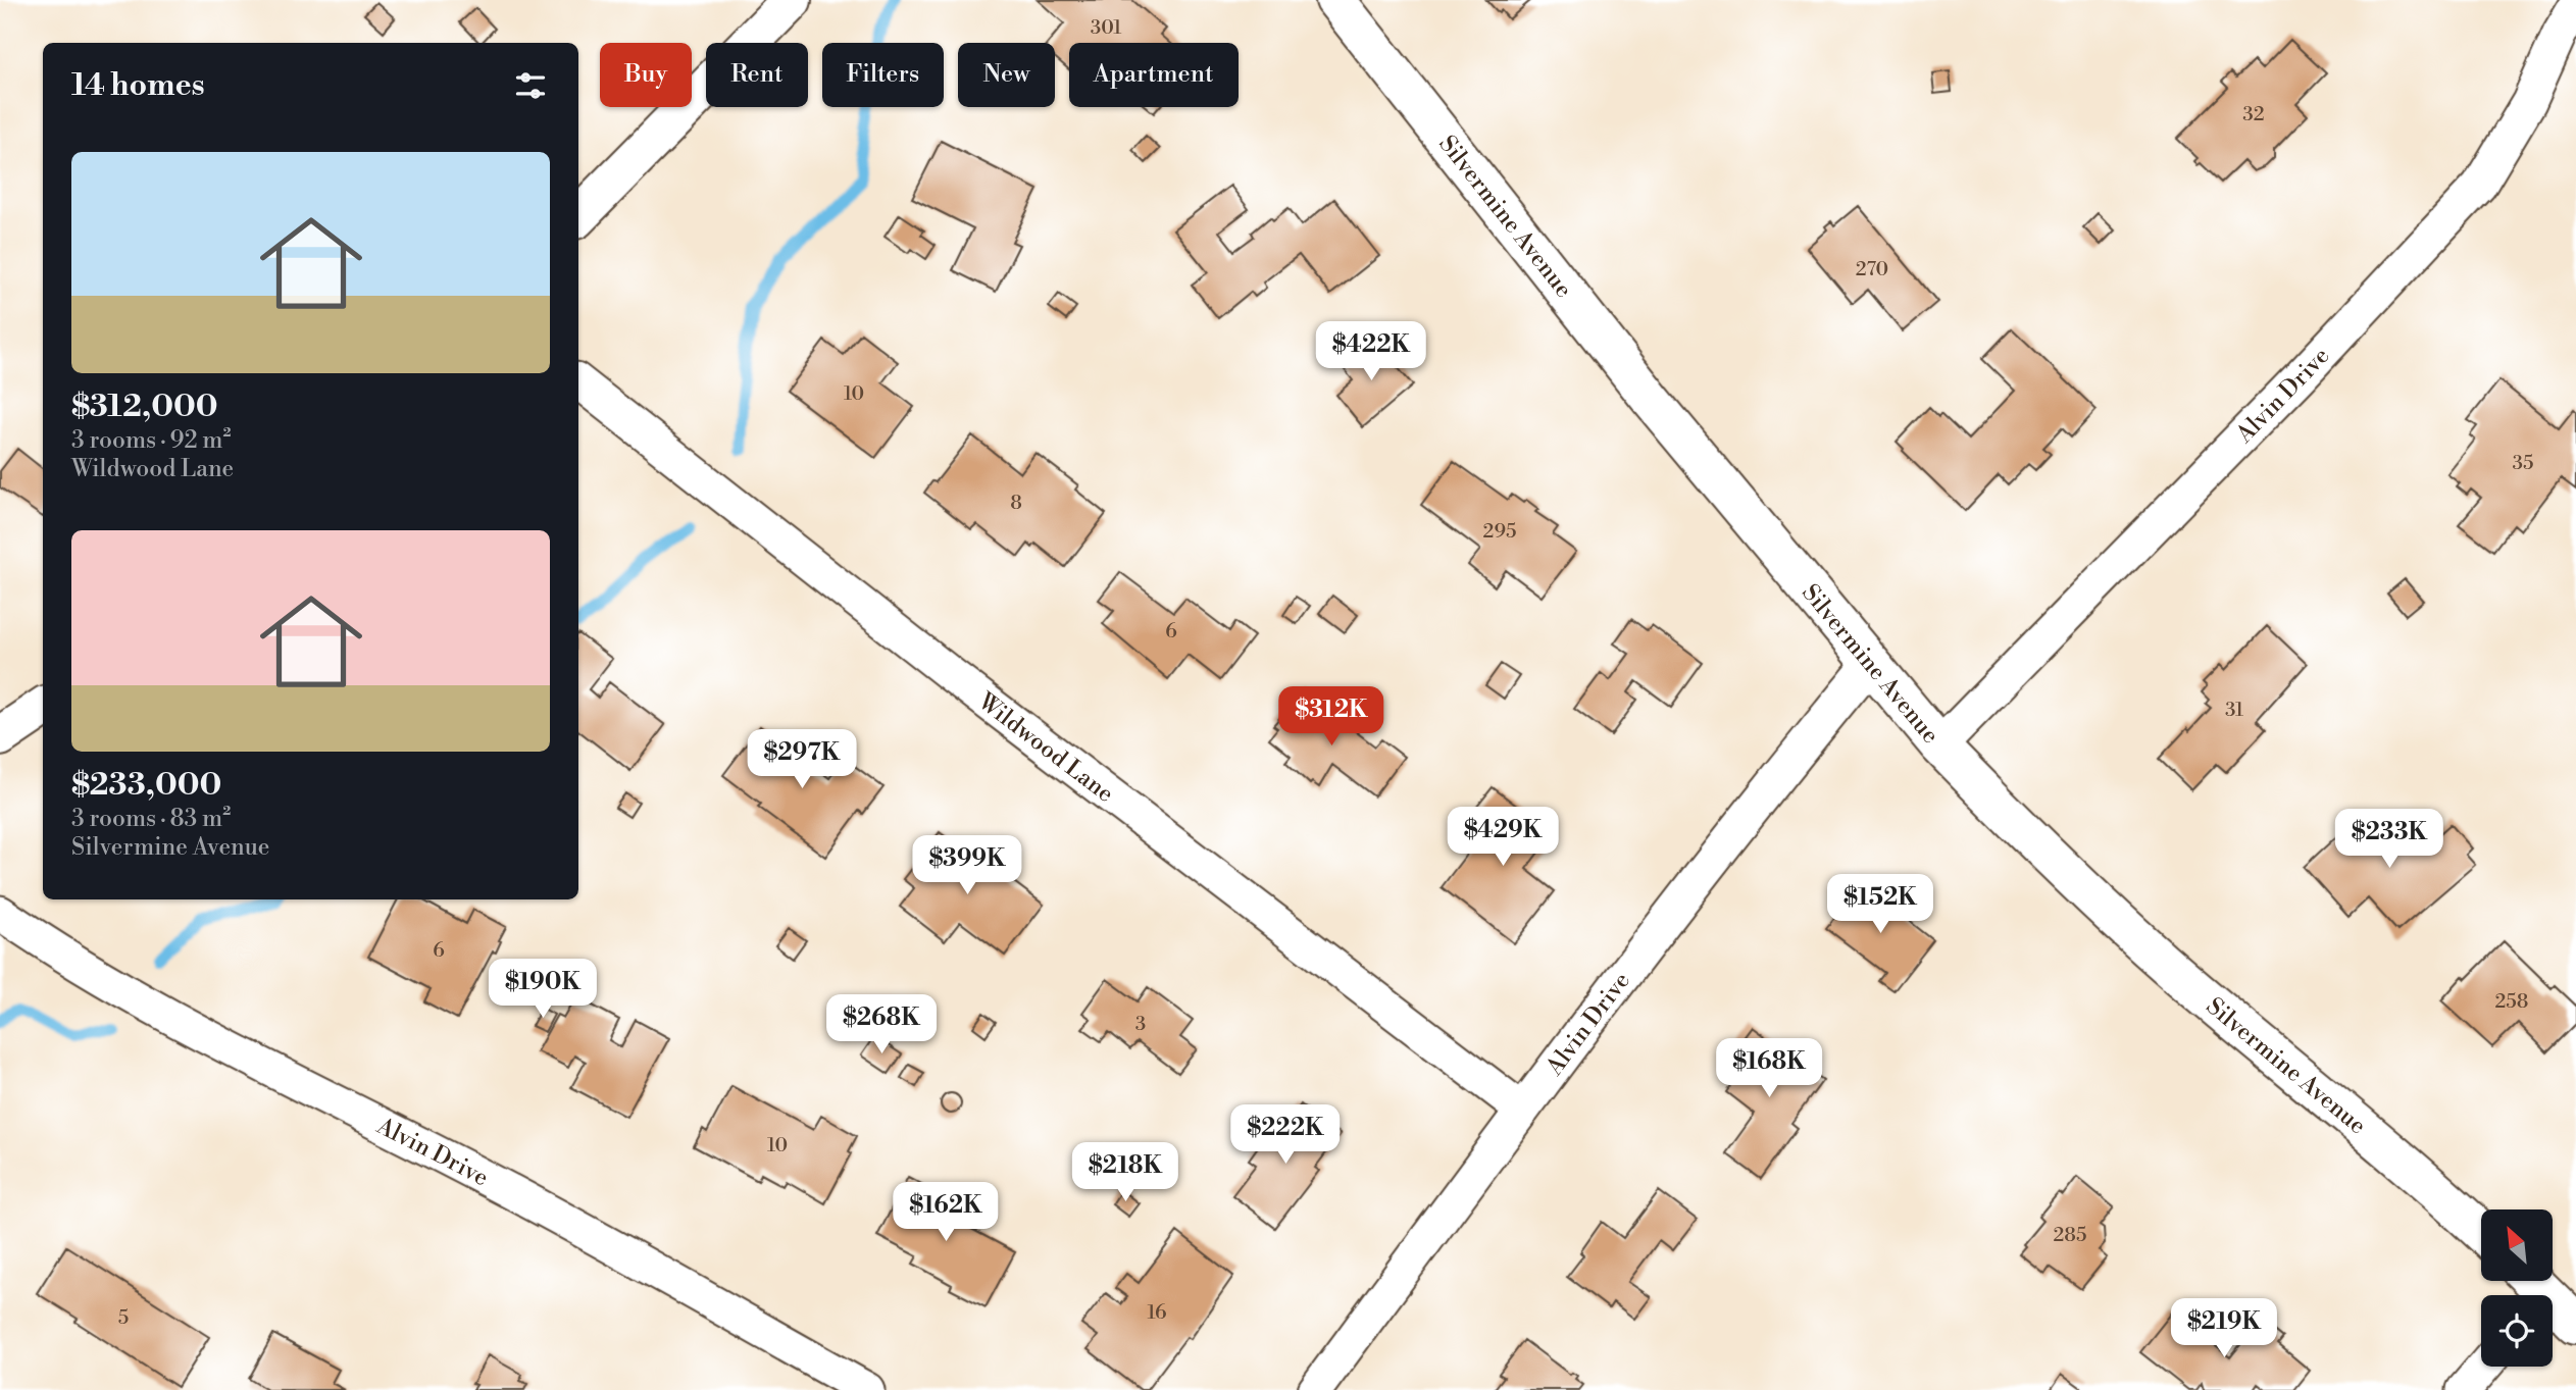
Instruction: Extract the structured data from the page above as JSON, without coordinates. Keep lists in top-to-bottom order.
{
  "streets": {
    "street": ["Silvermine Avenue", "Alvin Drive", "Wildwood Lane"]
  },
  "crossings": [
    ["Silvermine Avenue", "Alvin Drive"],
    ["Alvin Drive", "Wildwood Lane"]
  ],
  "house_numbers": [
    "301",
    "32",
    "270",
    "10",
    "35",
    "8",
    "295",
    "6",
    "31",
    "6",
    "258",
    "3",
    "10",
    "285",
    "16",
    "5"
  ],
  "north": "top left",
  "page": {
    "chip": [
      "Buy",
      "Rent",
      "Filters",
      "New",
      "Apartment"
    ],
    "heading": "14 homes",
    "list": [
      {
        "name": "$312,000",
        "note": "3 rooms · 92 m² · Wildwood Lane"
      },
      {
        "name": "$233,000",
        "note": "3 rooms · 83 m² · Silvermine Avenue"
      }
    ],
    "price": [
      "$422K",
      "$312K",
      "$297K",
      "$429K",
      "$233K",
      "$399K",
      "$152K",
      "$190K",
      "$268K",
      "$168K",
      "$222K",
      "$218K",
      "$162K",
      "$219K"
    ]
  }
}
